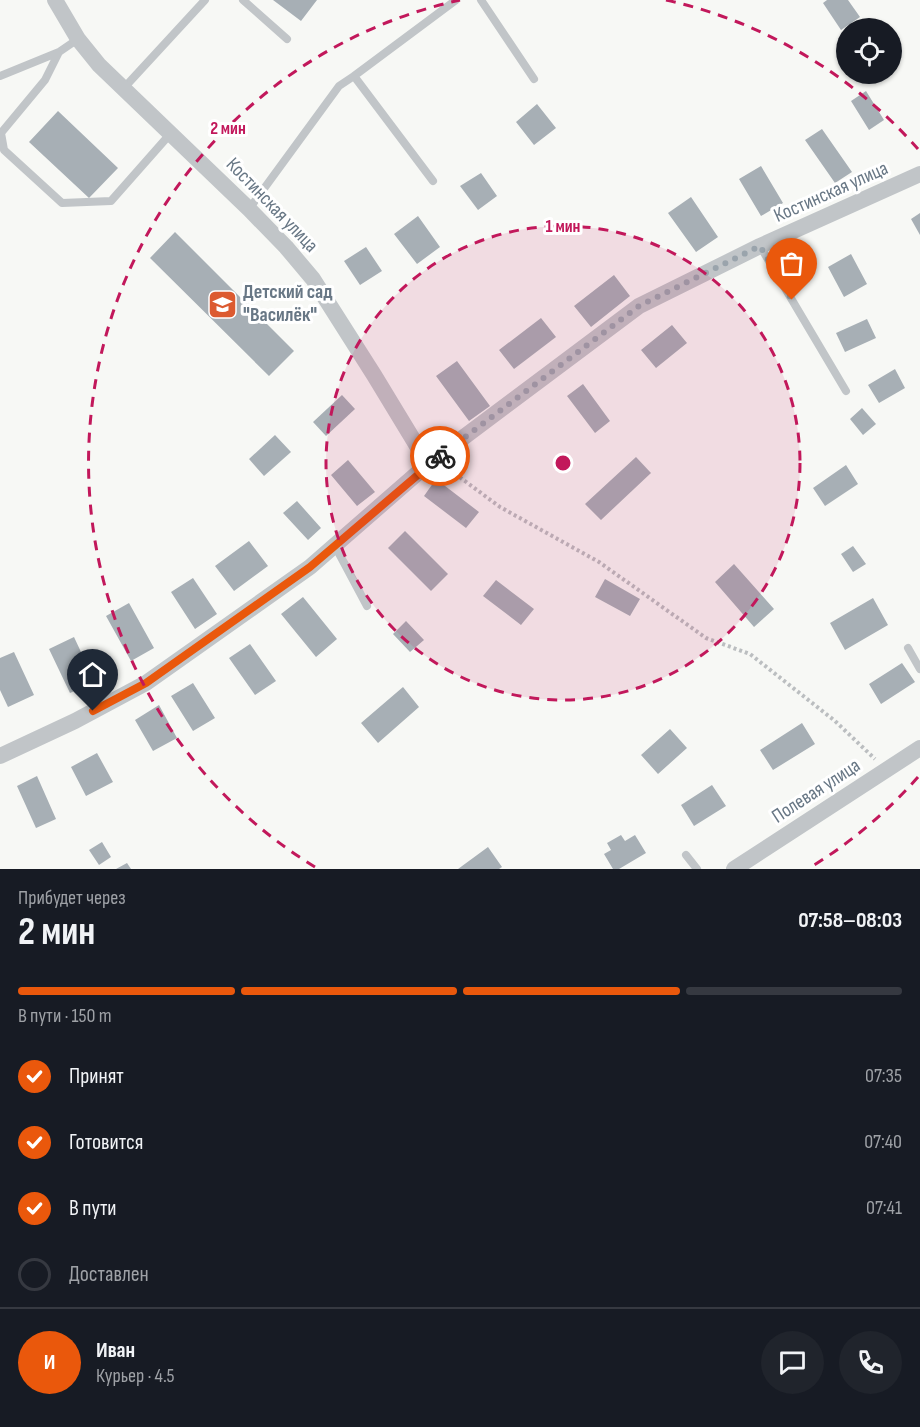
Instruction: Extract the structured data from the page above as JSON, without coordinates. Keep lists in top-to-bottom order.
{
  "streets": {
    "street": ["Костинская улица", "Полевая улица"]
  },
  "places": {
    "school or university": ["Детский сад \"Василёк\""]
  },
  "page": {
    "heading": ["2 мин", "Прибудет через", "07:58–08:03"],
    "panel": ["Иван", "Курьер · 4.5"],
    "bar": "В пути · 150 m",
    "list": [
      ["Принят", "07:35"],
      ["Готовится", "07:40"],
      ["В пути", "07:41"],
      "Доставлен"
    ],
    "round": "И"
  },
  "rings": ["2 мин", "1 мин"]
}
